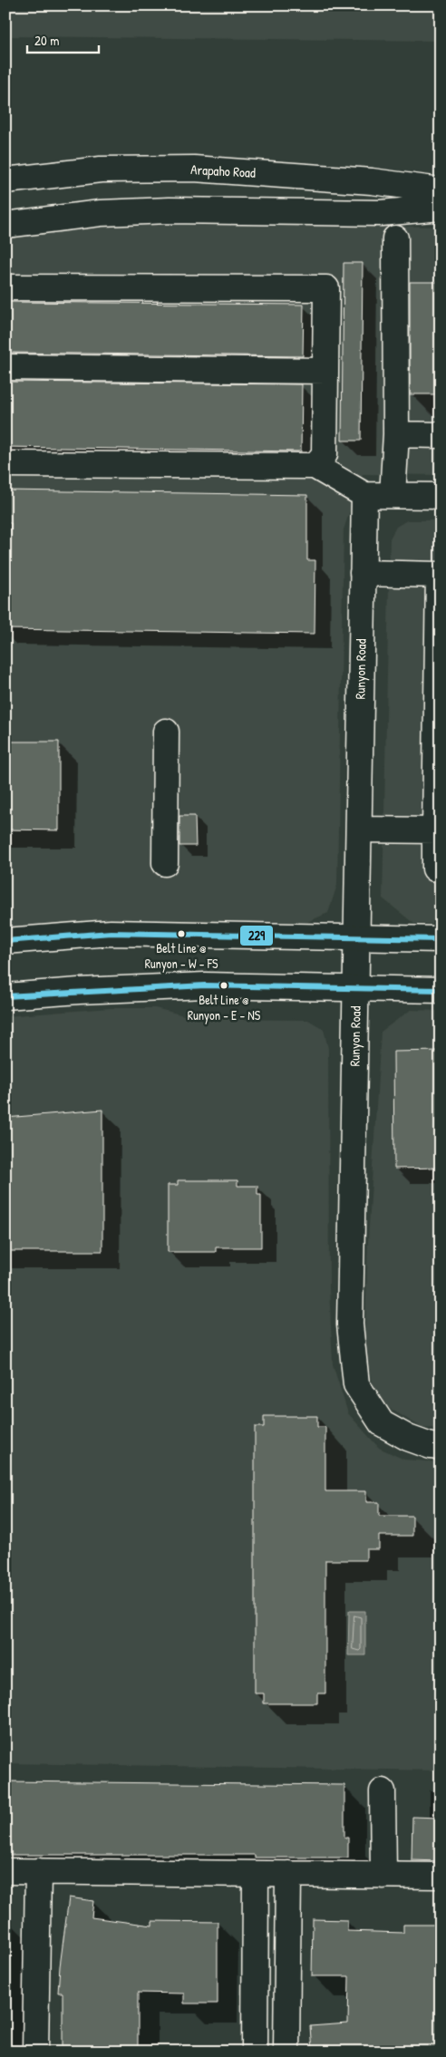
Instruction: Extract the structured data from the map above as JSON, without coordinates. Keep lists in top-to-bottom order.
{
  "streets": {
    "main road": ["Arapaho Road", "Runyon Road"]
  },
  "places": ["Belt Line @ Runyon - W - FS", "Belt Line @ Runyon - E - NS"],
  "lines": ["transit line 229"],
  "scale_bar": "20 m"
}
